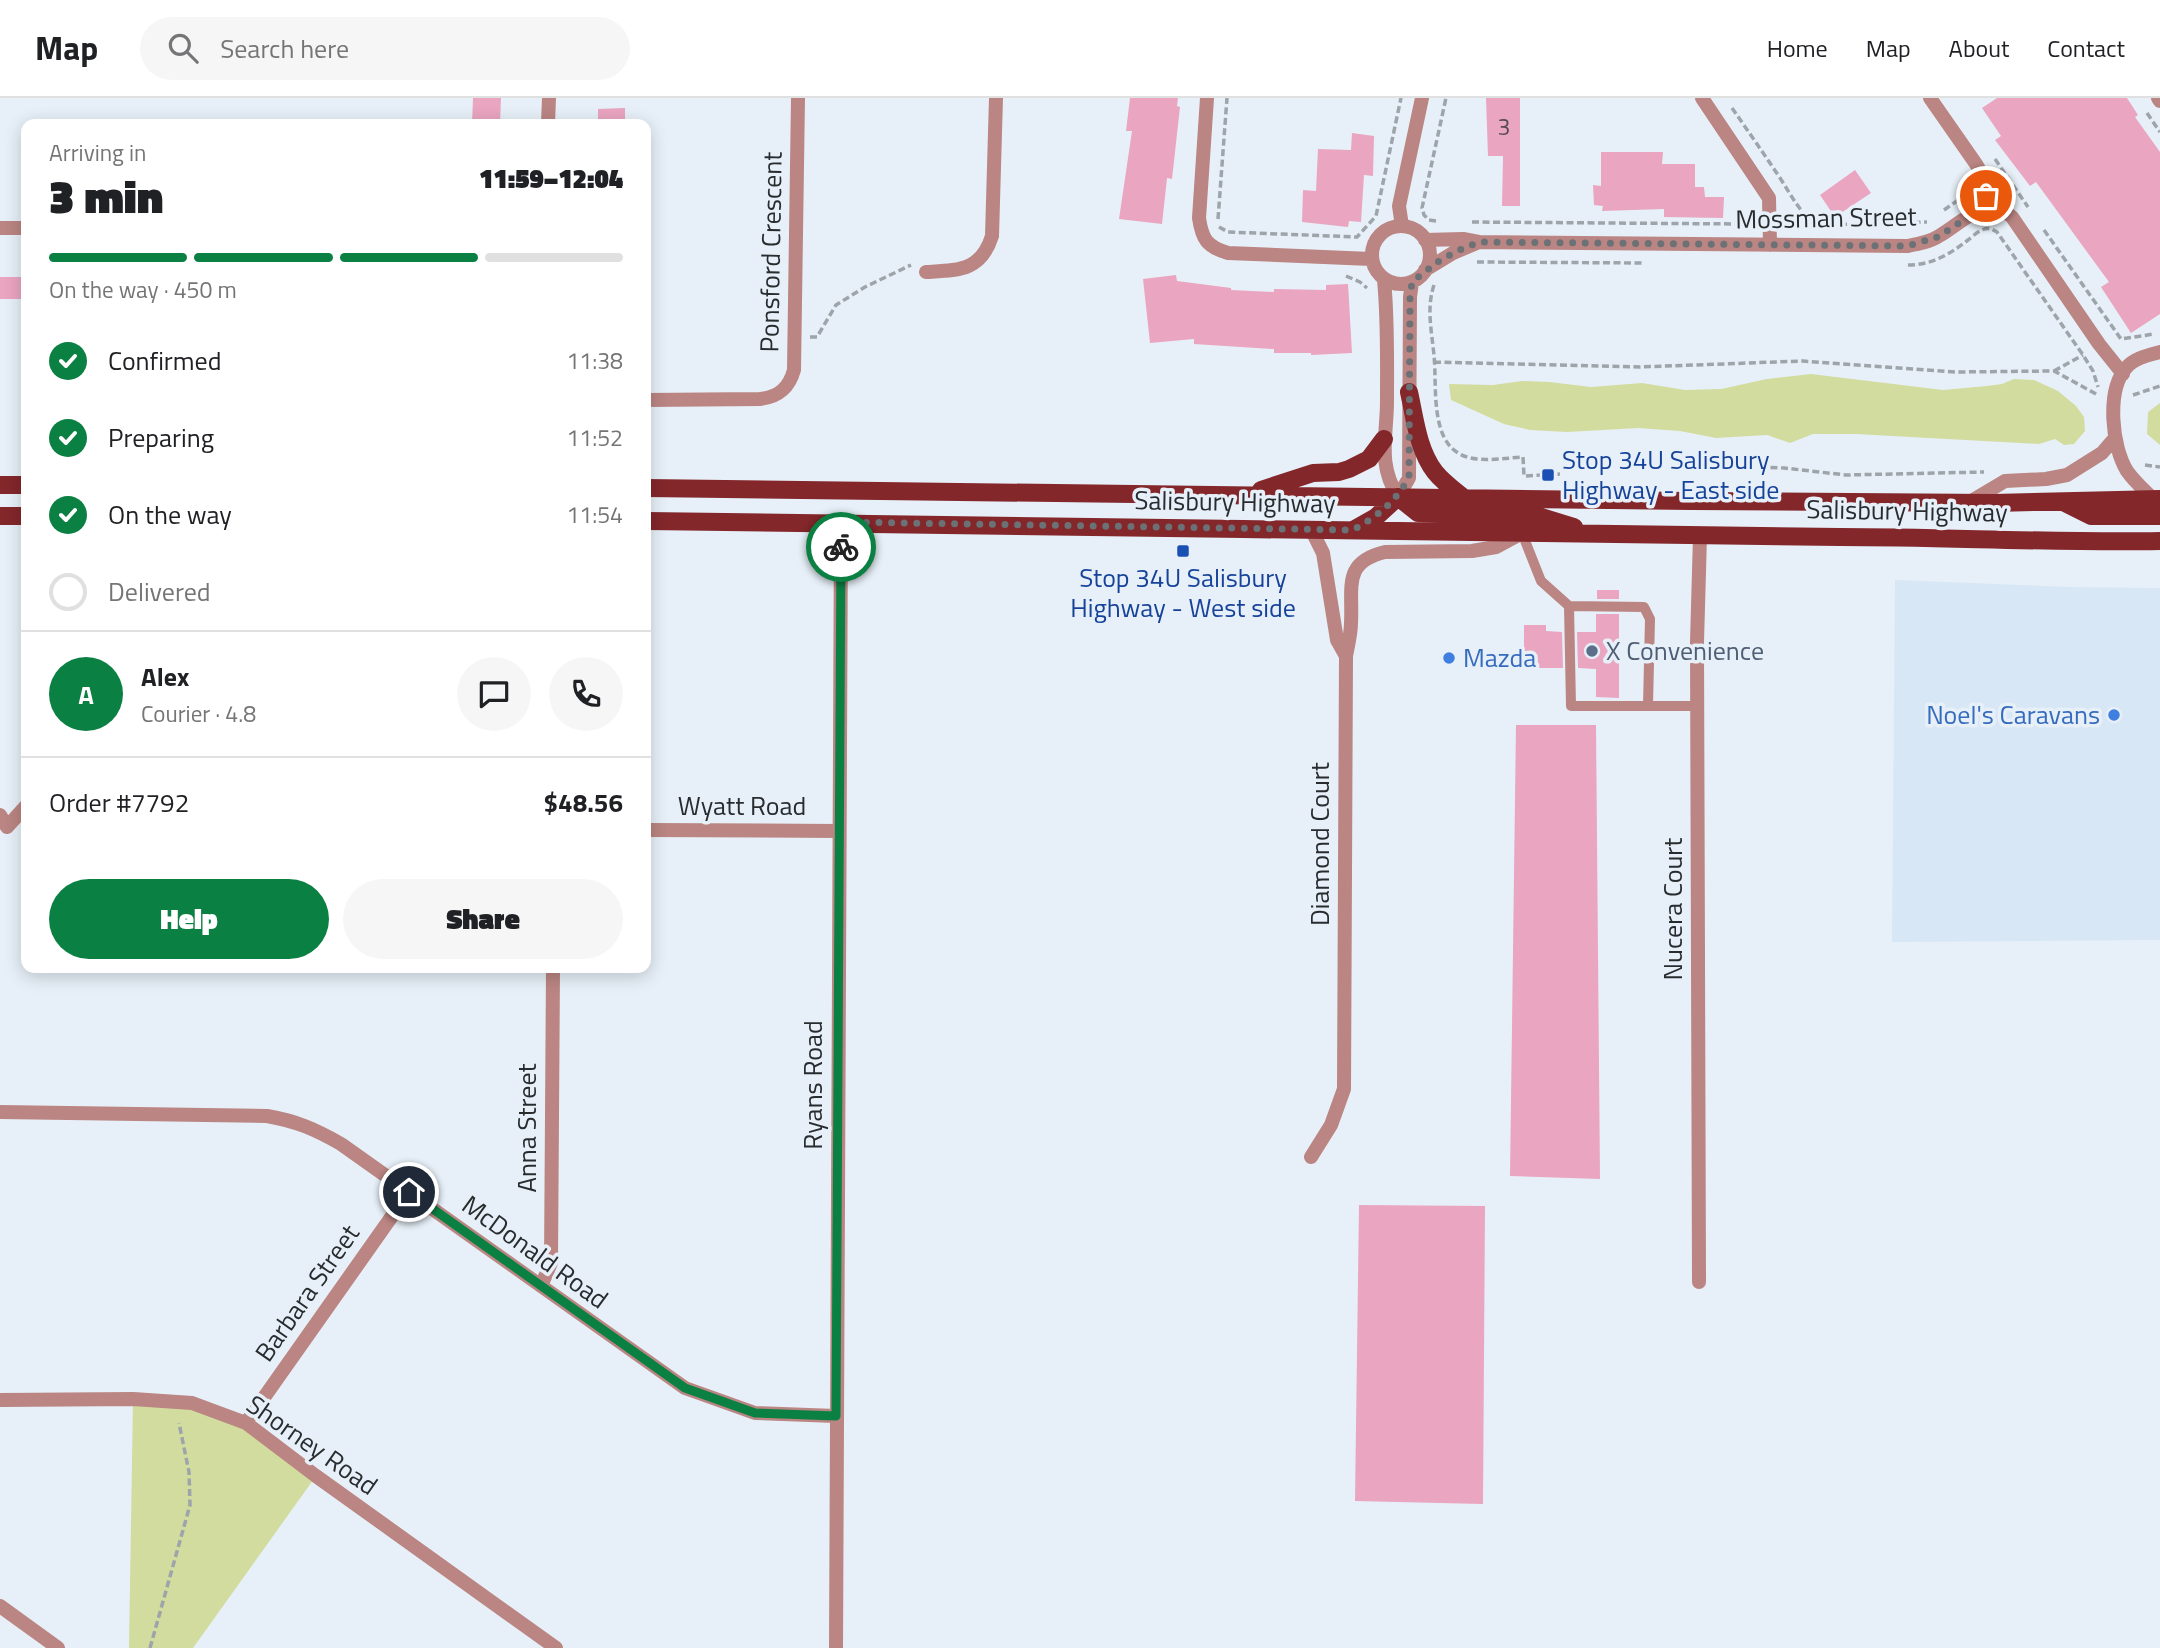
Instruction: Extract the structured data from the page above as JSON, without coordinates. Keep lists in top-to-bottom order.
{
  "streets": {
    "main road": ["Salisbury Highway"],
    "street": [
      "Mossman Street",
      "Ponsford Crescent",
      "Wyatt Road",
      "Diamond Court",
      "Nucera Court",
      "Ryans Road",
      "Anna Street",
      "McDonald Road",
      "Barbara Street",
      "Shorney Road"
    ]
  },
  "crossings": [
    ["Salisbury Highway", "Diamond Court"],
    ["Salisbury Highway", "Nucera Court"],
    ["Salisbury Highway", "Ryans Road"],
    ["Wyatt Road", "Ryans Road"],
    ["Ryans Road", "McDonald Road"],
    ["Anna Street", "McDonald Road"],
    ["McDonald Road", "Barbara Street"],
    ["Barbara Street", "Shorney Road"]
  ],
  "places": {
    "transit": ["Stop 34U Salisbury Highway - East side", "Stop 34U Salisbury Highway - West side"],
    "other": ["X Convenience", "Mazda", "Noel's Caravans"]
  },
  "house_numbers": ["3"],
  "page": {
    "header": "Map",
    "search": "Search here",
    "nav": [
      "Home",
      "Map",
      "About",
      "Contact"
    ],
    "heading": ["3 min", "Arriving in", "11:59–12:04"],
    "panel": [
      "Alex",
      "Courier · 4.8",
      "Order #7792",
      "$48.56"
    ],
    "bar": "On the way · 450 m",
    "list": [
      ["Confirmed", "11:38"],
      ["Preparing", "11:52"],
      ["On the way", "11:54"],
      "Delivered"
    ],
    "round": "A",
    "buttons": ["Help", "Share"]
  }
}
